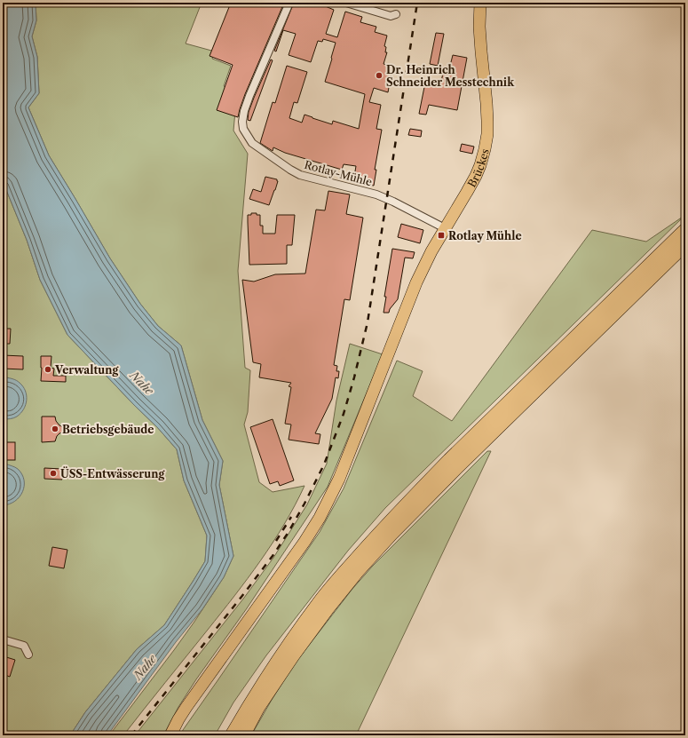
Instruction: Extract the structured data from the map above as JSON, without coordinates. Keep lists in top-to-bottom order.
{
  "streets": {
    "main road": ["Brückes"],
    "street": ["Rotlay-Mühle"]
  },
  "crossings": [
    ["Brückes", "Rotlay-Mühle"]
  ],
  "water": ["Nahe"],
  "places": {
    "other": [
      "Dr. Heinrich Schneider Messtechnik",
      "Verwaltung",
      "Betriebsgebäude",
      "ÜSS-Entwässerung"
    ],
    "transit": ["Rotlay Mühle"]
  }
}
